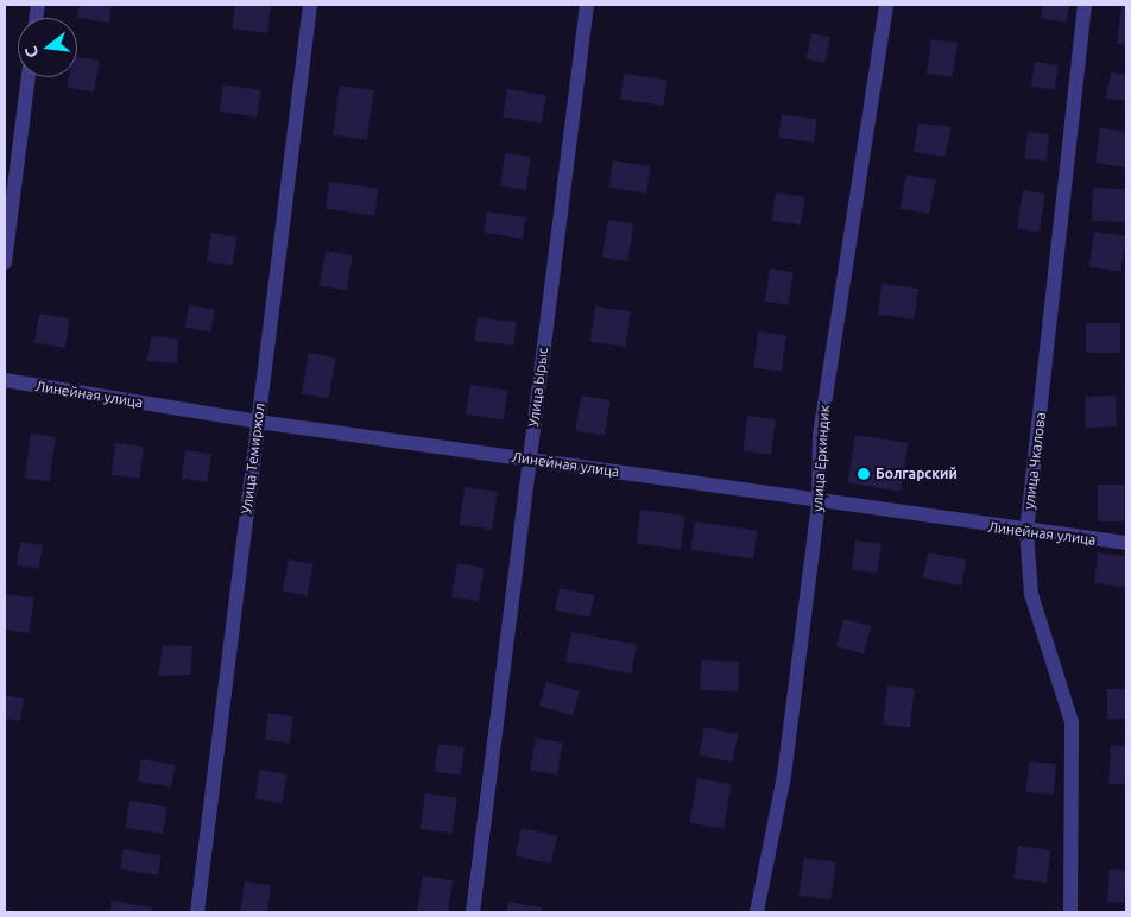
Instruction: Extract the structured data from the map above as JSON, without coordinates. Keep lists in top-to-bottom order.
{
  "streets": {
    "street": [
      "Улица Ырыс",
      "Линейная улица",
      "Улица Темиржол",
      "улица Еркиндик",
      "улица Чкалова"
    ]
  },
  "crossings": [
    ["Улица Ырыс", "Линейная улица"],
    ["Линейная улица", "Улица Темиржол"],
    ["Линейная улица", "улица Еркиндик"],
    ["Линейная улица", "улица Чкалова"]
  ],
  "places": ["Болгарский"],
  "north": "left"
}
